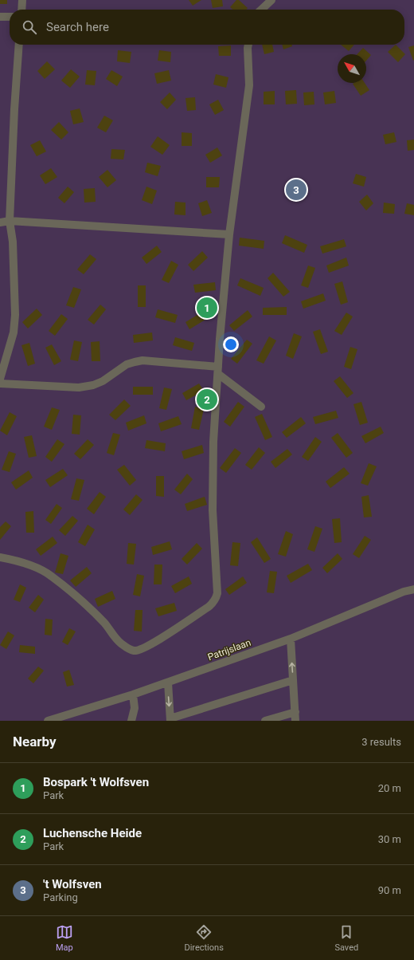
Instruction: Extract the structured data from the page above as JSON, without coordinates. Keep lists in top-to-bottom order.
{
  "streets": {
    "street": ["Patrijslaan"]
  },
  "north": "top left",
  "page": {
    "search": "Search here",
    "pins": ["3", "1", "2"],
    "heading": ["Nearby", "3 results"],
    "list": [
      {
        "mark": "1",
        "name": "Bospark 't Wolfsven",
        "note": "Park",
        "value": "20 m"
      },
      {
        "mark": "2",
        "name": "Luchensche Heide",
        "note": "Park",
        "value": "30 m"
      },
      {
        "mark": "3",
        "name": "'t Wolfsven",
        "note": "Parking",
        "value": "90 m"
      }
    ],
    "nav": ["Map", "Directions", "Saved"]
  }
}
